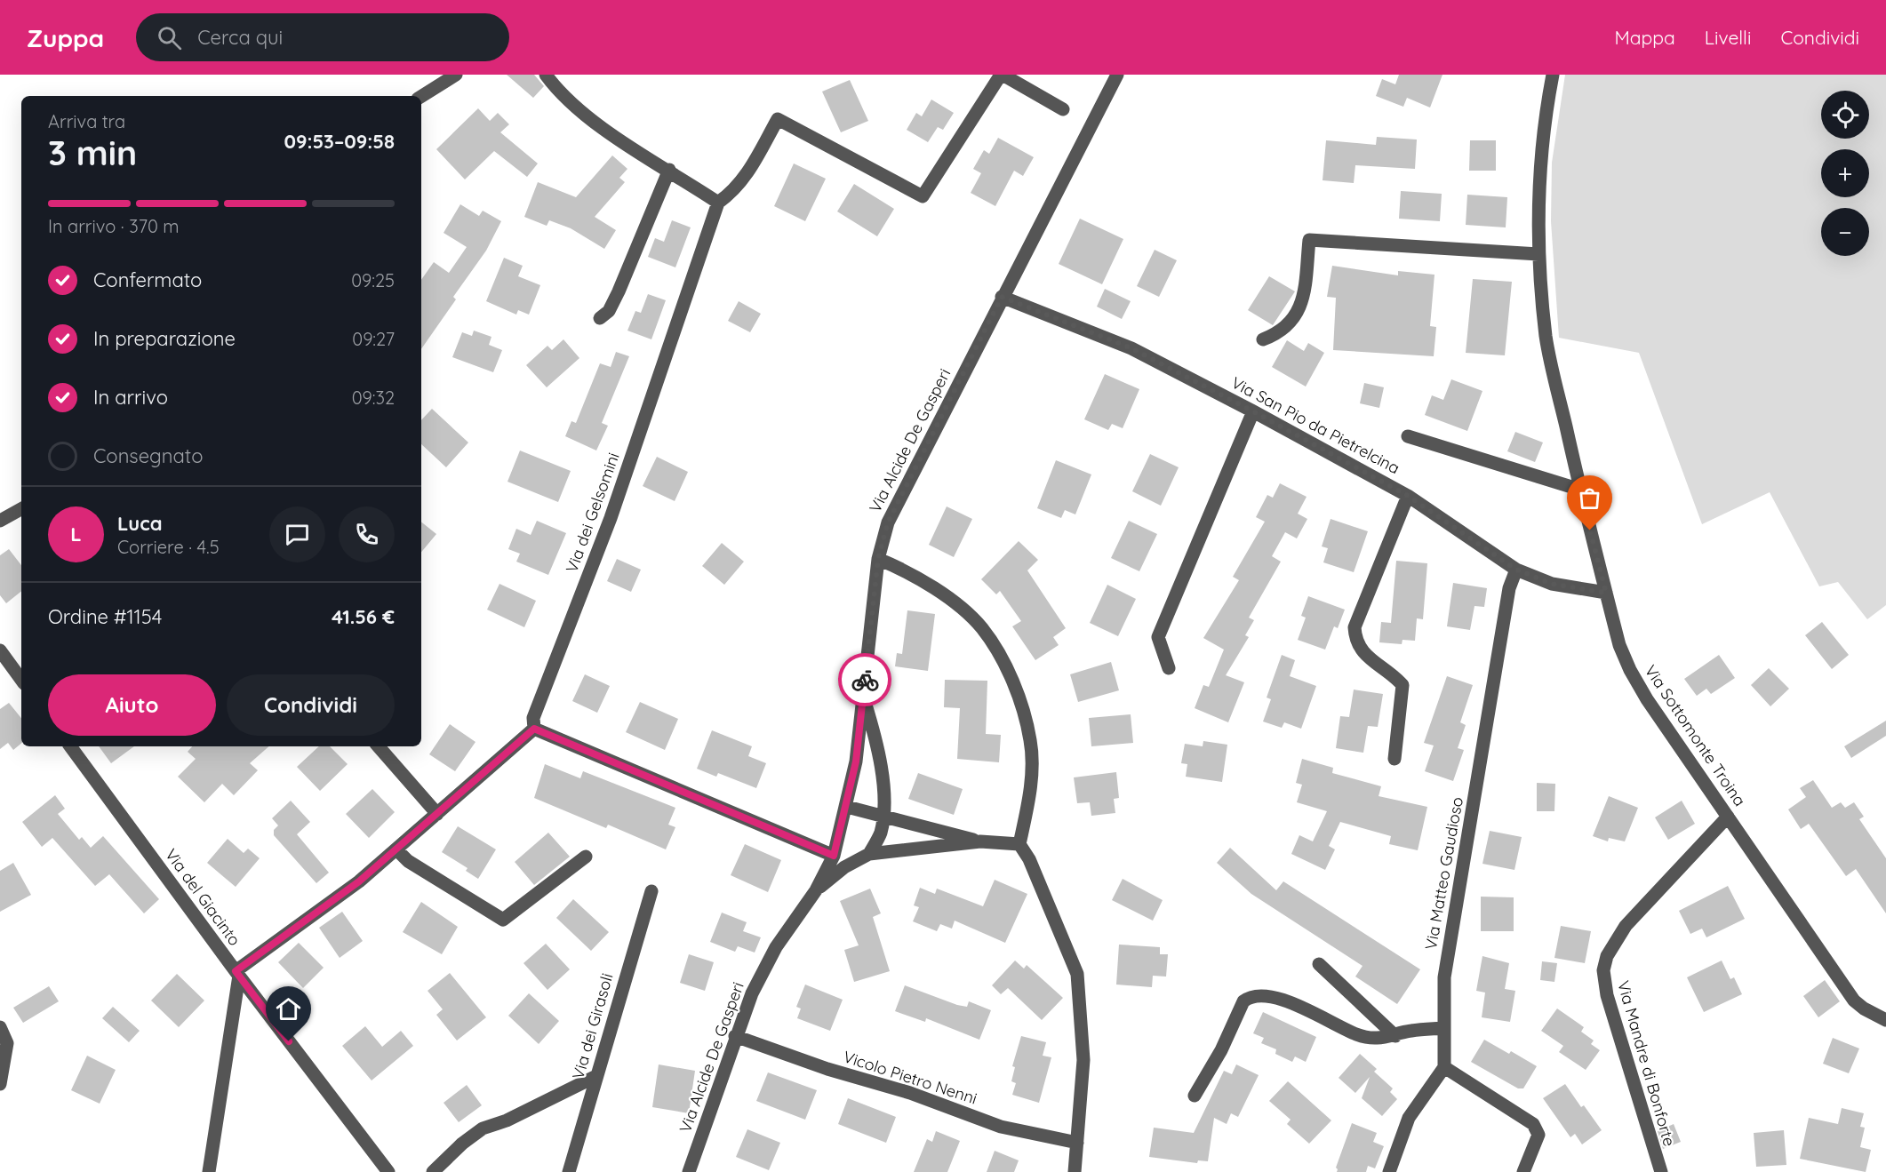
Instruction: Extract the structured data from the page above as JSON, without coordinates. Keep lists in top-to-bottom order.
{
  "streets": {
    "street": [
      "Via San Pio da Pietrelcina",
      "Via Alcide De Gasperi",
      "Via dei Gelsomini",
      "Via Sottomonte Troina",
      "Via Matteo Gaudioso",
      "Via del Giacinto",
      "Via dei Girasoli",
      "Via Mandre di Bonforte",
      "Vicolo Pietro Nenni"
    ]
  },
  "crossings": [
    ["Via San Pio da Pietrelcina", "Via Alcide De Gasperi"],
    ["Via San Pio da Pietrelcina", "Via Sottomonte Troina"],
    ["Via San Pio da Pietrelcina", "Via Matteo Gaudioso"],
    ["Via Alcide De Gasperi", "Vicolo Pietro Nenni"],
    ["Via Sottomonte Troina", "Via Mandre di Bonforte"]
  ],
  "page": {
    "header": "Zuppa",
    "search": "Cerca qui",
    "nav": ["Mappa", "Livelli", "Condividi"],
    "map_buttons": ["+", "−"],
    "heading": ["3 min", "Arriva tra", "09:53–09:58"],
    "panel": [
      "Luca",
      "Corriere · 4.5",
      "Ordine #1154",
      "41.56 €"
    ],
    "bar": "In arrivo · 370 m",
    "list": [
      ["Confermato", "09:25"],
      ["In preparazione", "09:27"],
      ["In arrivo", "09:32"],
      "Consegnato"
    ],
    "round": "L",
    "buttons": ["Aiuto", "Condividi"]
  }
}
